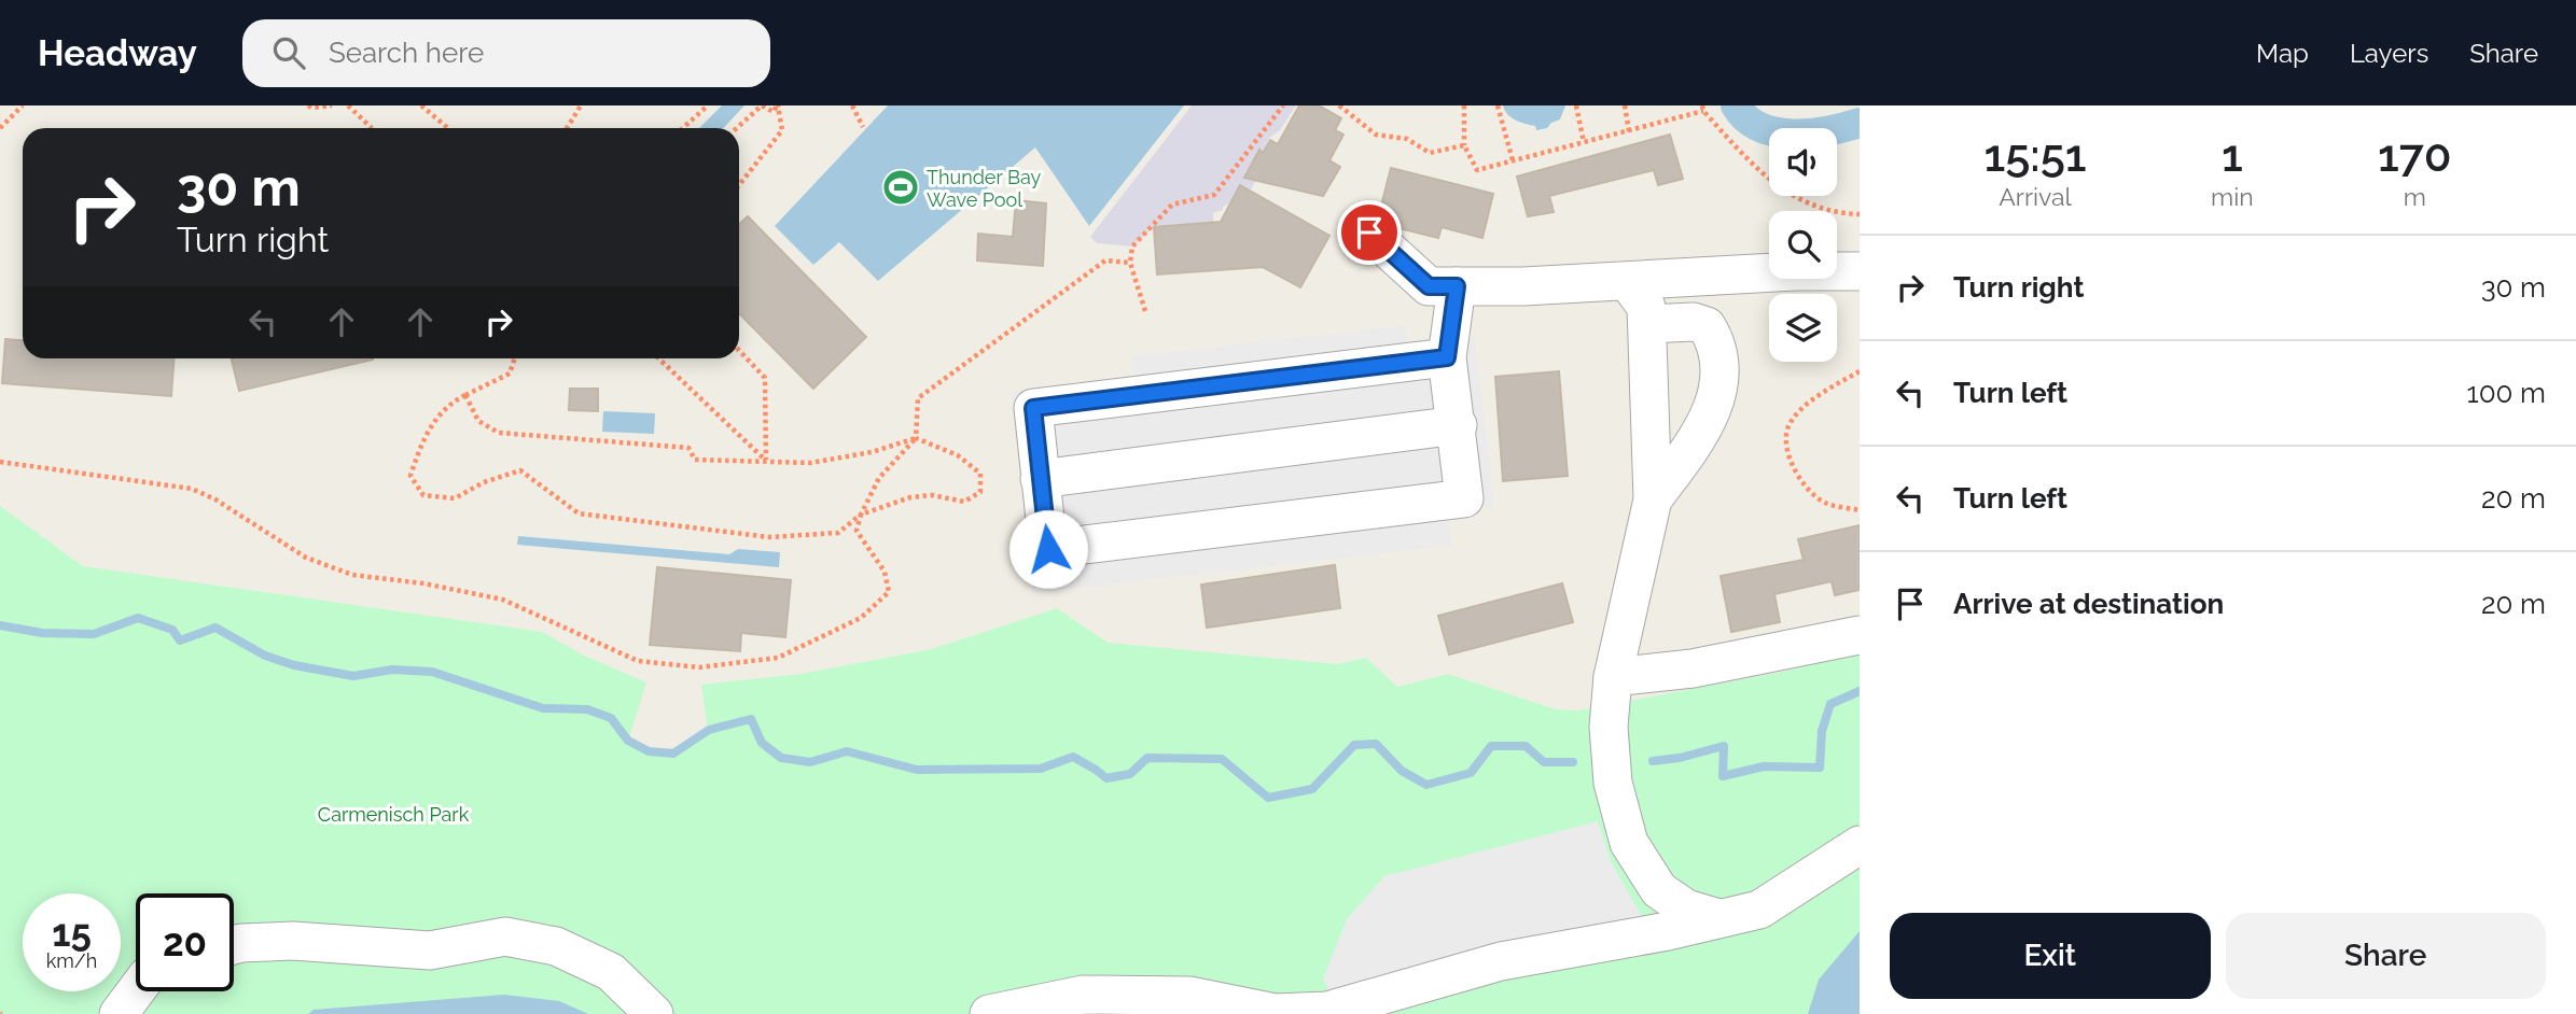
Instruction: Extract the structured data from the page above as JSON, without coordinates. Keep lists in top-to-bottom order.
{
  "parks": ["Carmenisch Park"],
  "places": {
    "sports": ["Thunder Bay Wave Pool"]
  },
  "page": {
    "header": "Headway",
    "search": "Search here",
    "nav": ["Map", "Layers", "Share"],
    "eta": [
      "15:51",
      "Arrival",
      "1",
      "min",
      "170",
      "m"
    ],
    "turn": ["30 m", "Turn right"],
    "list": [
      {
        "name": "Turn right",
        "value": "30 m"
      },
      {
        "name": "Turn left",
        "value": "100 m"
      },
      {
        "name": "Turn left",
        "value": "20 m"
      },
      {
        "name": "Arrive at destination",
        "value": "20 m"
      }
    ],
    "speed": "15 km/h",
    "limit": "20",
    "buttons": ["Exit", "Share"]
  }
}
